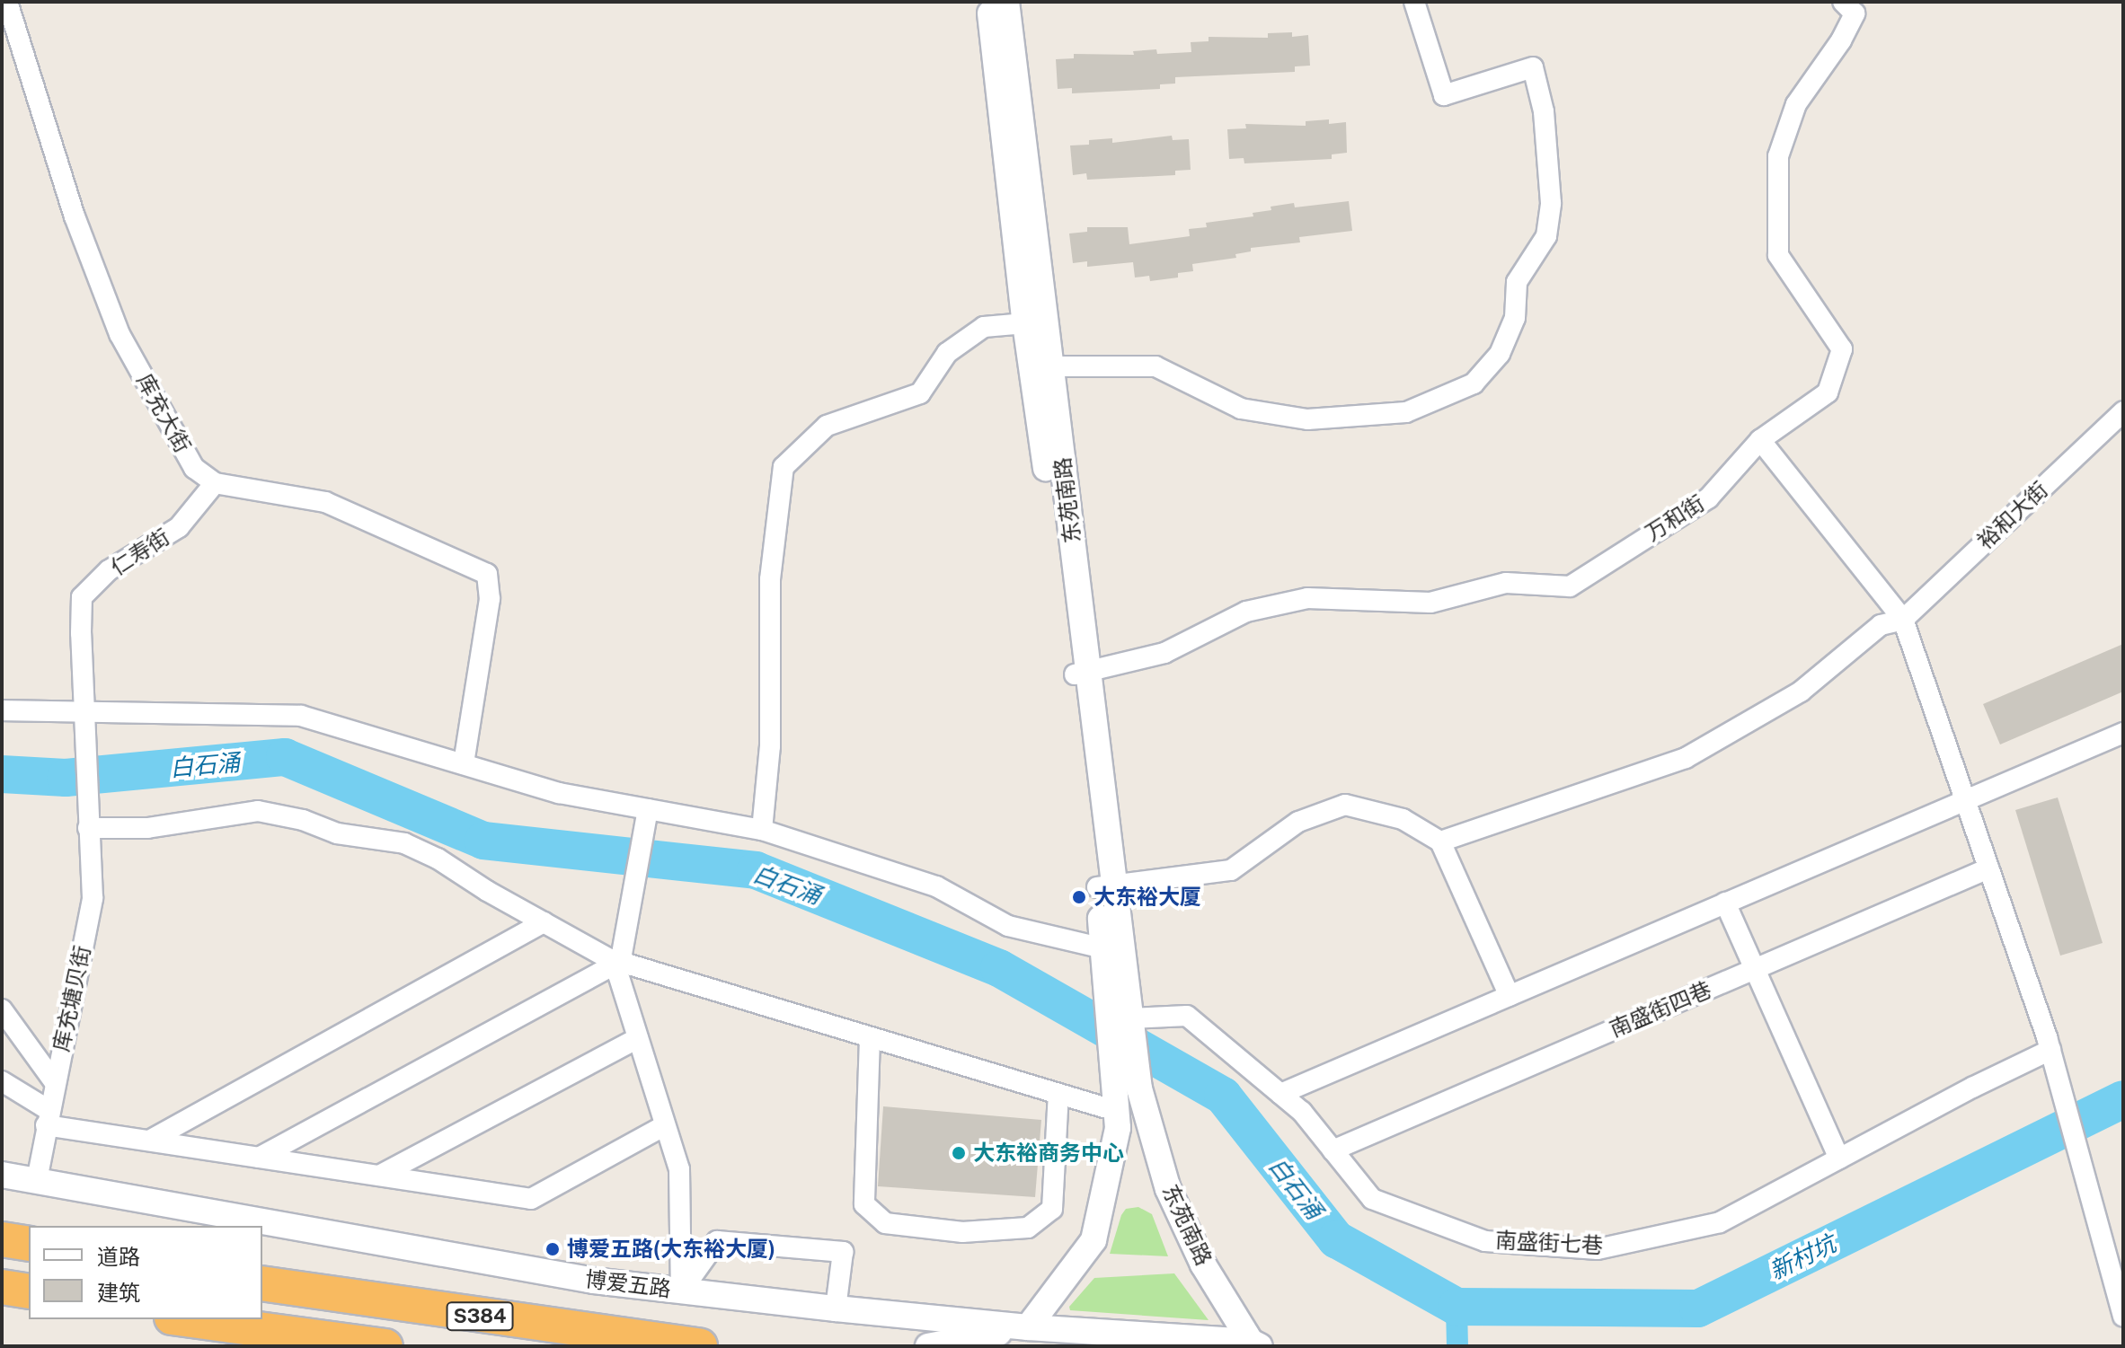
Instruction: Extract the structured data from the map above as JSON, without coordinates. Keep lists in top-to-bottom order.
{
  "streets": {
    "highway": ["S384"],
    "street": [
      "库充大街",
      "东苑南路",
      "裕和大街",
      "万和街",
      "仁寿街",
      "库充塘贝街",
      "南盛街四巷",
      "南盛街七巷",
      "博爱五路"
    ]
  },
  "crossings": [
    ["库充大街", "仁寿街"],
    ["东苑南路", "万和街"],
    ["东苑南路", "南盛街七巷"],
    ["东苑南路", "博爱五路"],
    ["仁寿街", "库充塘贝街"],
    ["库充塘贝街", "博爱五路"],
    ["南盛街四巷", "南盛街七巷"]
  ],
  "water": ["白石涌", "新村坑"],
  "places": ["大东裕大厦", "大东裕商务中心", "博爱五路(大东裕大厦)"],
  "legend": ["道路", "建筑"]
}
